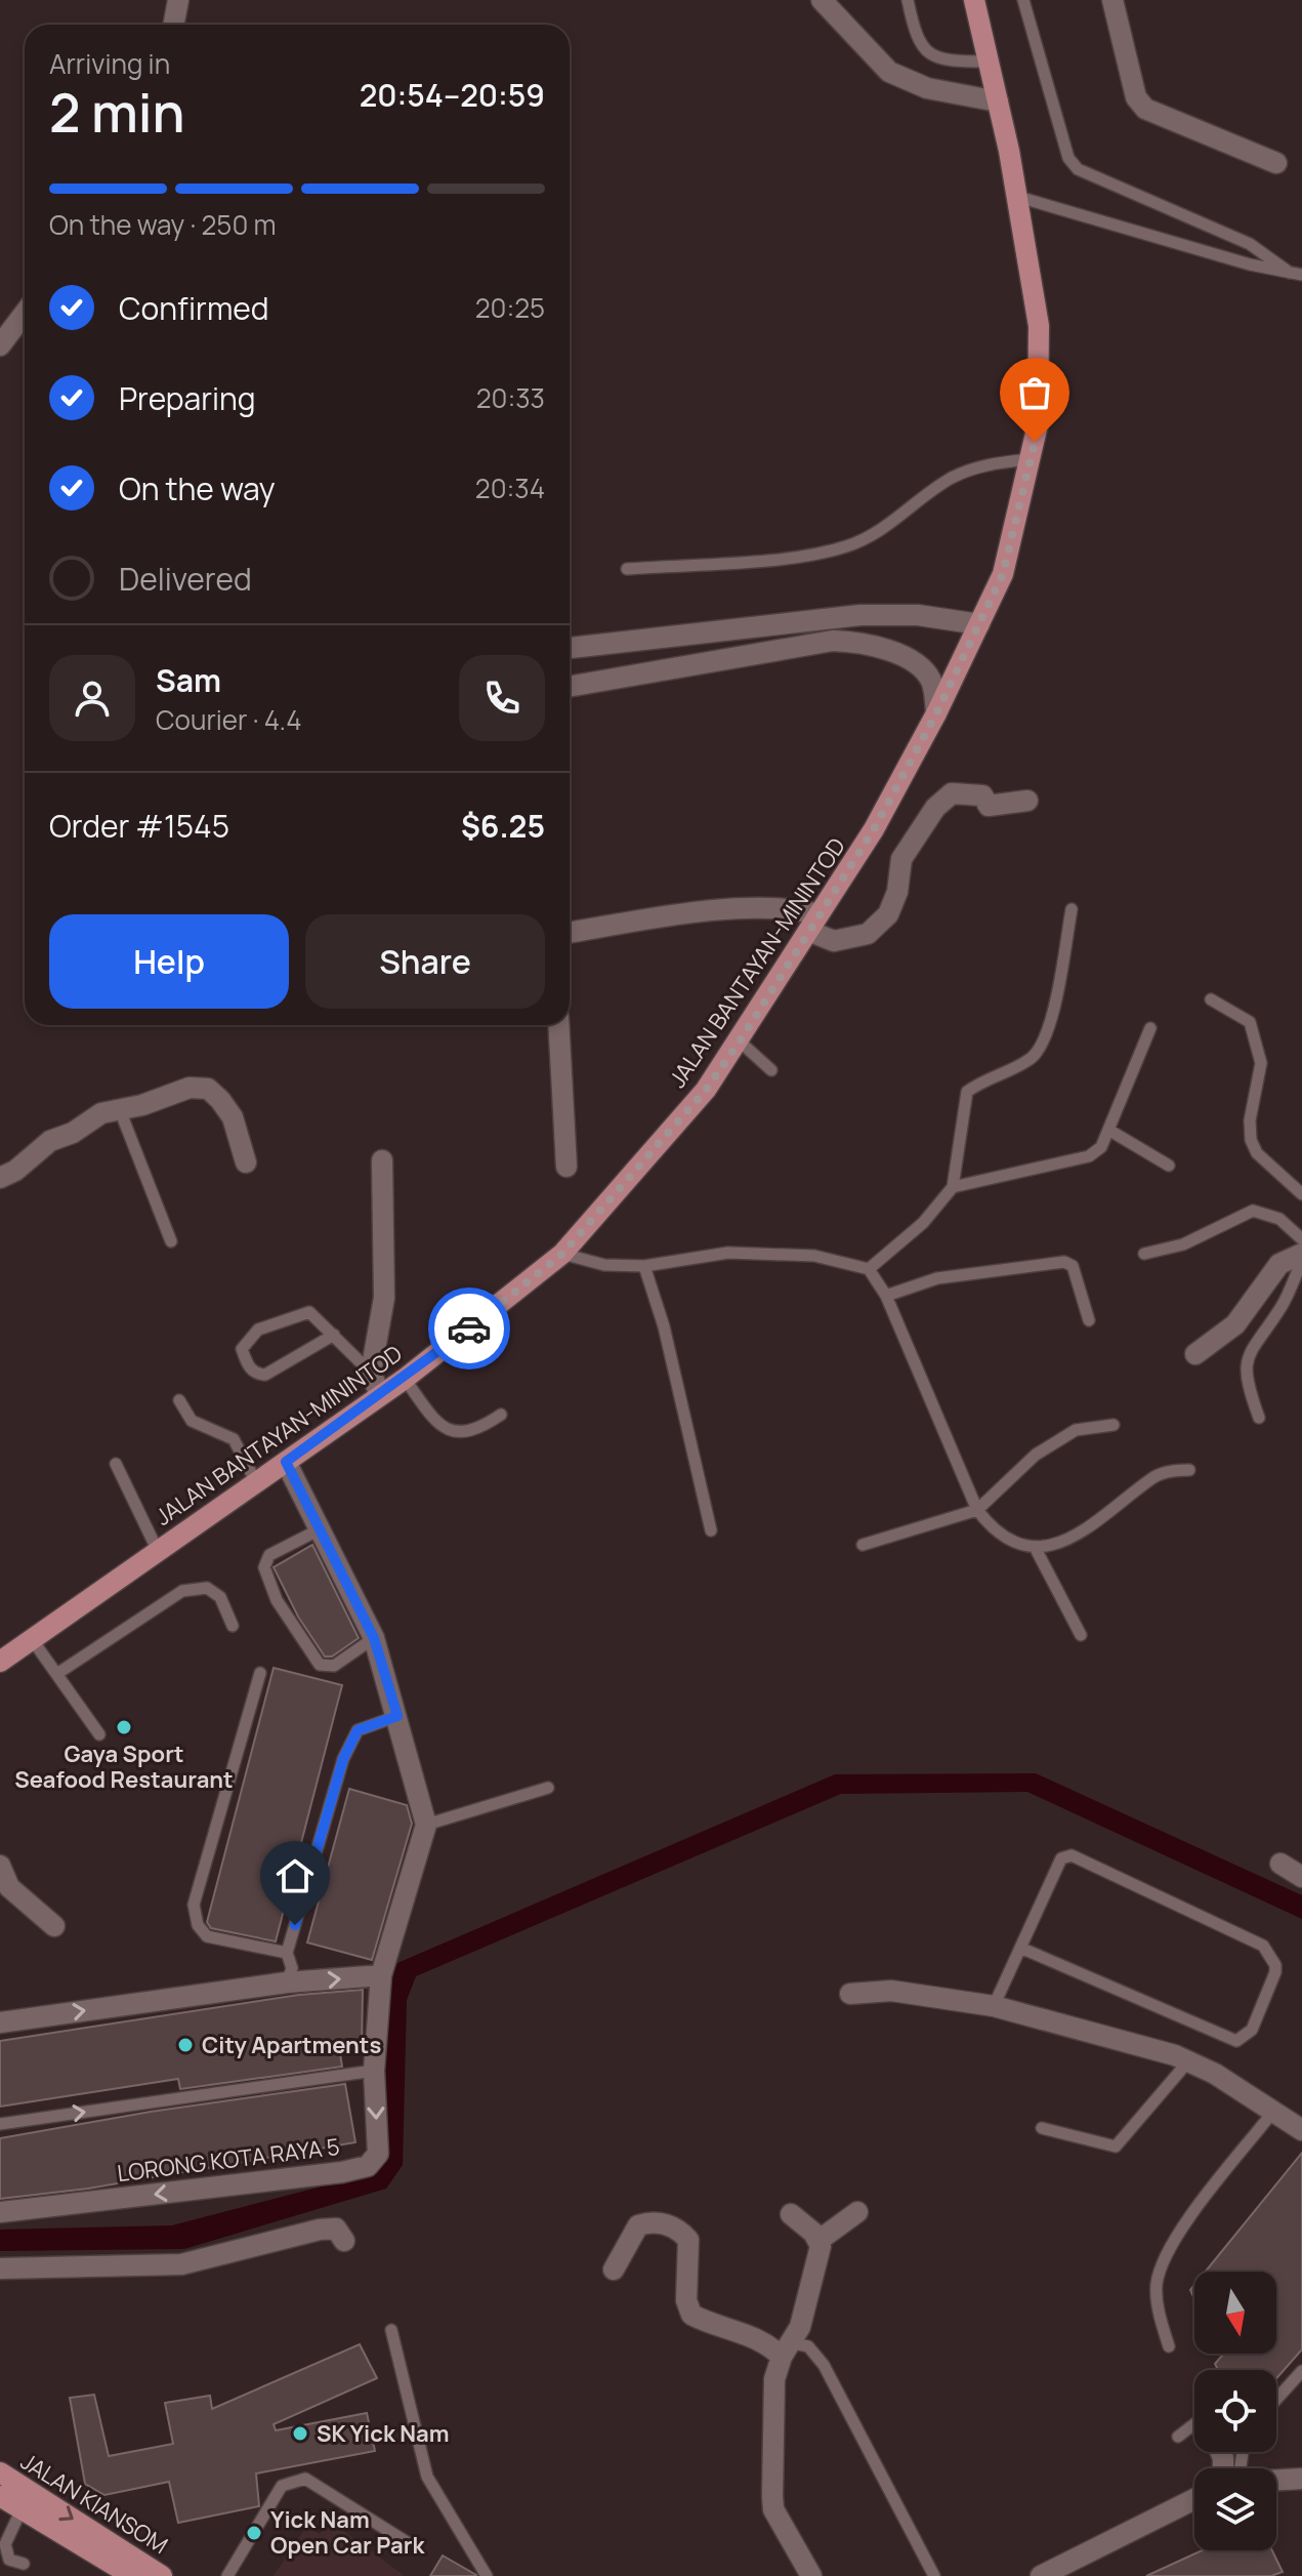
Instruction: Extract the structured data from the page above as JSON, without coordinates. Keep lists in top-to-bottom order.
{
  "streets": {
    "main road": ["JALAN BANTAYAN-MININTOD", "JALAN KIANSOM"],
    "street": ["LORONG KOTA RAYA 5"]
  },
  "places": [
    "Gaya Sport Seafood Restaurant",
    "City Apartments",
    "SK Yick Nam",
    "Yick Nam Open Car Park"
  ],
  "north": "bottom",
  "page": {
    "heading": ["2 min", "Arriving in", "20:54–20:59"],
    "panel": [
      "Sam",
      "Courier · 4.4",
      "Order #1545",
      "$6.25"
    ],
    "bar": "On the way · 250 m",
    "list": [
      ["Confirmed", "20:25"],
      ["Preparing", "20:33"],
      ["On the way", "20:34"],
      "Delivered"
    ],
    "buttons": ["Help", "Share"]
  }
}
